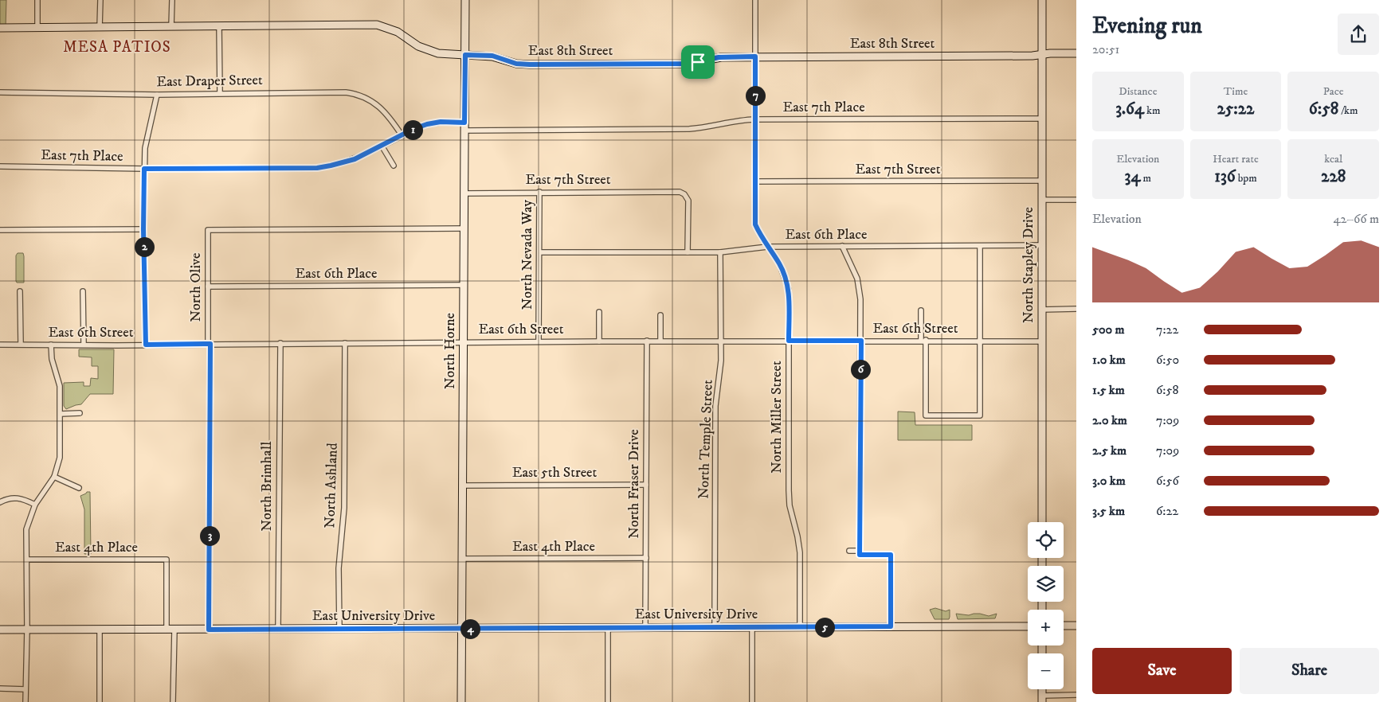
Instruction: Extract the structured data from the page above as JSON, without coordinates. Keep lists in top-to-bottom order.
{
  "streets": {
    "street": [
      "East 8th Street",
      "East Draper Street",
      "East 7th Place",
      "East 7th Street",
      "East 6th Place",
      "North Nevada Way",
      "North Stapley Drive",
      "North Olive",
      "East 6th Street",
      "North Horne",
      "North Miller Street",
      "North Temple Street",
      "East 5th Street",
      "North Fraser Drive",
      "North Ashland",
      "North Brimhall",
      "East 4th Place",
      "East University Drive"
    ]
  },
  "crossings": [
    ["East 8th Street", "North Stapley Drive"],
    ["East 8th Street", "North Horne"],
    ["East 8th Street", "North Miller Street"],
    ["East Draper Street", "East 7th Place"],
    ["East 7th Place", "North Stapley Drive"],
    ["East 7th Place", "North Horne"],
    ["East 7th Place", "North Miller Street"],
    ["East 7th Street", "East 6th Place"],
    ["East 7th Street", "North Nevada Way"],
    ["East 7th Street", "North Stapley Drive"],
    ["East 7th Street", "North Horne"],
    ["East 7th Street", "North Miller Street"],
    ["East 6th Place", "North Nevada Way"],
    ["East 6th Place", "North Stapley Drive"],
    ["East 6th Place", "North Olive"],
    ["East 6th Place", "North Horne"],
    ["East 6th Place", "North Miller Street"],
    ["East 6th Place", "North Temple Street"],
    ["North Nevada Way", "East 6th Street"],
    ["North Stapley Drive", "East 6th Street"],
    ["North Olive", "East 6th Street"],
    ["North Olive", "North Horne"],
    ["North Olive", "East University Drive"],
    ["East 6th Street", "North Horne"],
    ["East 6th Street", "North Miller Street"],
    ["East 6th Street", "North Temple Street"],
    ["East 6th Street", "North Fraser Drive"],
    ["East 6th Street", "North Ashland"],
    ["East 6th Street", "North Brimhall"],
    ["North Horne", "East 5th Street"],
    ["North Horne", "East 4th Place"],
    ["North Horne", "East University Drive"],
    ["North Miller Street", "East University Drive"],
    ["North Temple Street", "East University Drive"],
    ["East 5th Street", "North Fraser Drive"],
    ["North Fraser Drive", "East 4th Place"],
    ["North Fraser Drive", "East University Drive"],
    ["North Ashland", "East University Drive"],
    ["North Brimhall", "East University Drive"],
    ["East 4th Place", "East University Drive"]
  ],
  "districts": ["MESA PATIOS"],
  "page": {
    "heading": ["Evening run", "20:51"],
    "stats": [
      ["Distance", "3.64 km"],
      ["Time", "25:22"],
      ["Pace", "6:58 /km"],
      ["Elevation", "34 m"],
      ["Heart rate", "136 bpm"],
      ["kcal", "228"]
    ],
    "pins": [
      "7",
      "1",
      "2",
      "6",
      "3",
      "5",
      "4"
    ],
    "chart": ["Elevation", "42–66 m"],
    "list": [
      {
        "name": "500 m",
        "note": "7:22"
      },
      {
        "name": "1.0 km",
        "note": "6:50"
      },
      {
        "name": "1.5 km",
        "note": "6:58"
      },
      {
        "name": "2.0 km",
        "note": "7:09"
      },
      {
        "name": "2.5 km",
        "note": "7:09"
      },
      {
        "name": "3.0 km",
        "note": "6:56"
      },
      {
        "name": "3.5 km",
        "note": "6:22"
      }
    ],
    "map_buttons": ["+", "−"],
    "buttons": ["Save", "Share"]
  }
}
